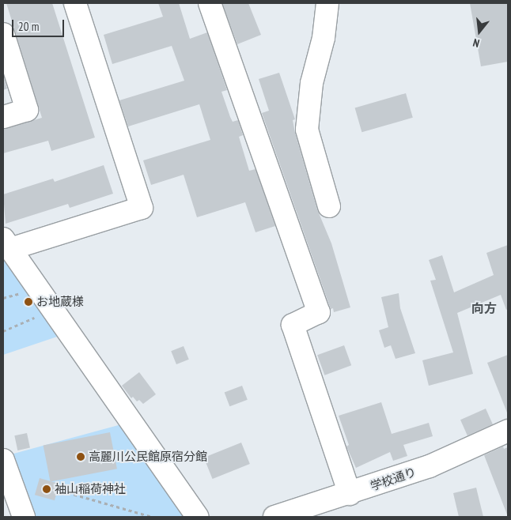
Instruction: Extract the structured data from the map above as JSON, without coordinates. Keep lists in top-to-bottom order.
{
  "streets": {
    "street": ["学校通り"]
  },
  "districts": ["向方"],
  "places": ["お地蔵様", "高麗川公民館原宿分館", "袖山稲荷神社"],
  "scale_bar": "20 m",
  "north": "bottom"
}
